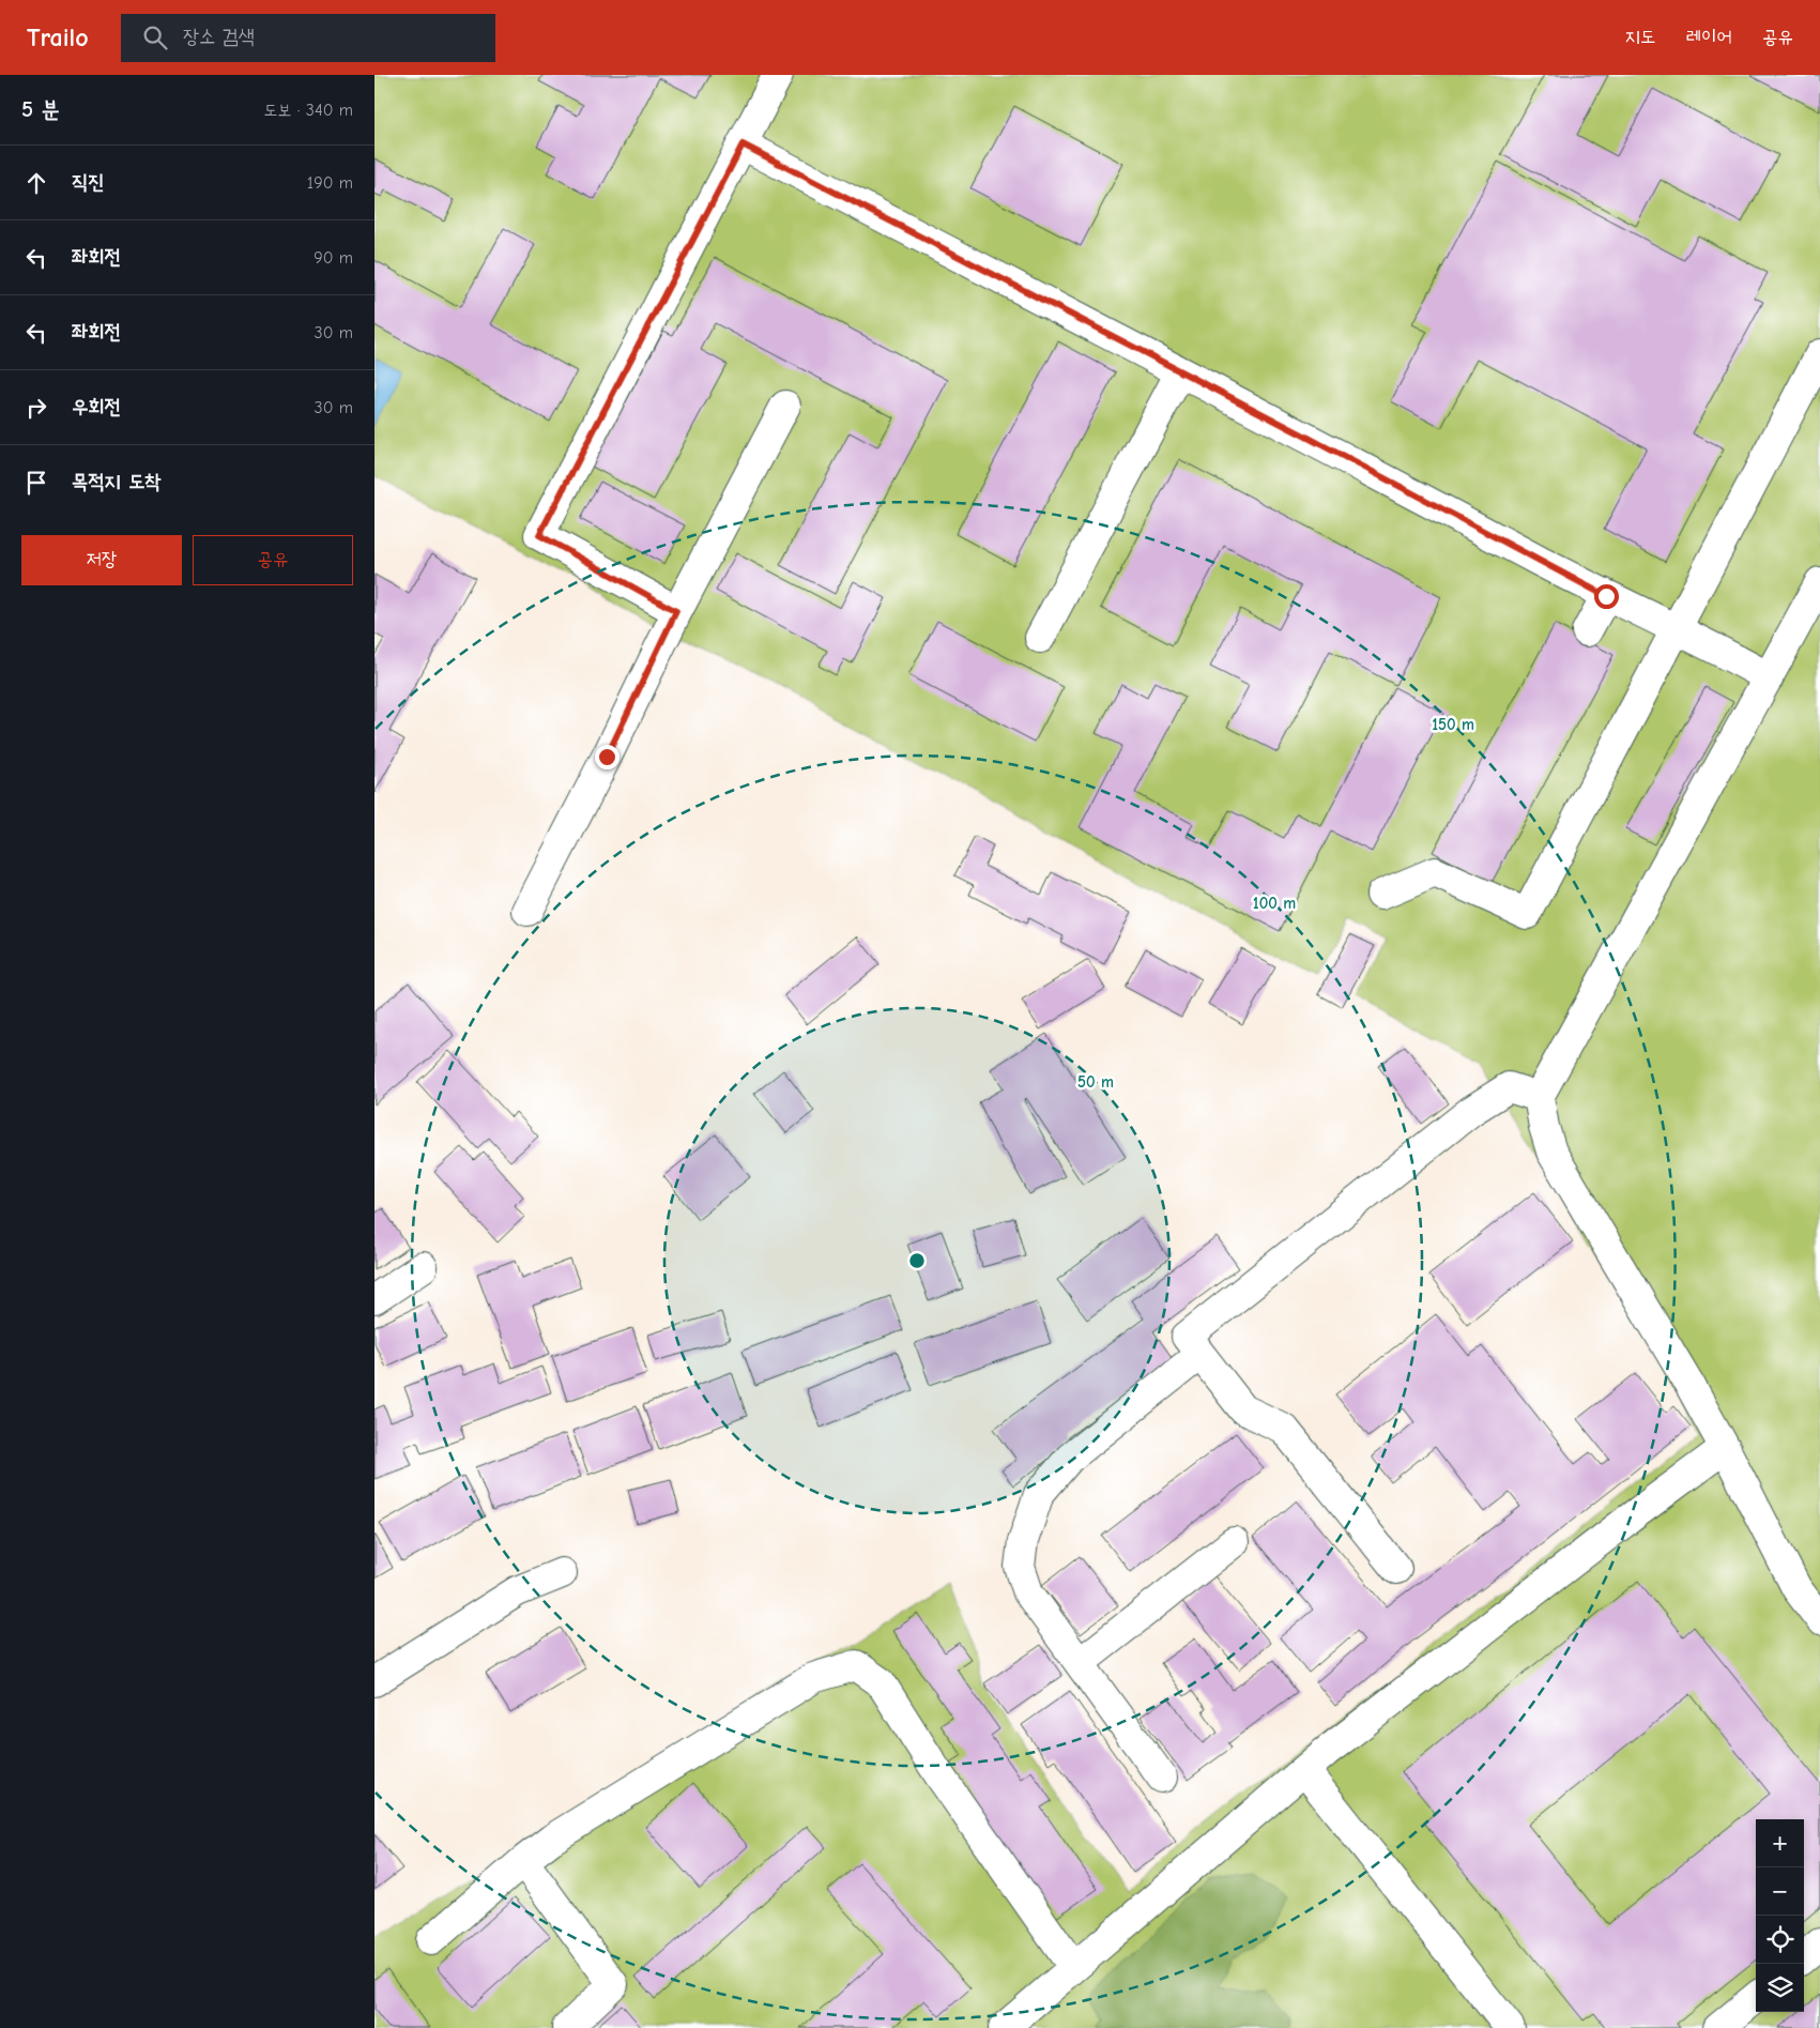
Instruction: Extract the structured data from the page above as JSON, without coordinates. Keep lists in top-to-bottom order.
{
  "page": {
    "header": "Trailo",
    "search": "장소 검색",
    "nav": ["지도", "레이어", "공유"],
    "heading": ["5 분", "도보 · 340 m"],
    "list": [
      ["직진", "190 m"],
      ["좌회전", "90 m"],
      ["좌회전", "30 m"],
      ["우회전", "30 m"],
      "목적지 도착"
    ],
    "buttons": ["저장", "공유"],
    "map_buttons": ["+", "−"]
  },
  "rings": ["150 m", "100 m", "50 m"]
}
